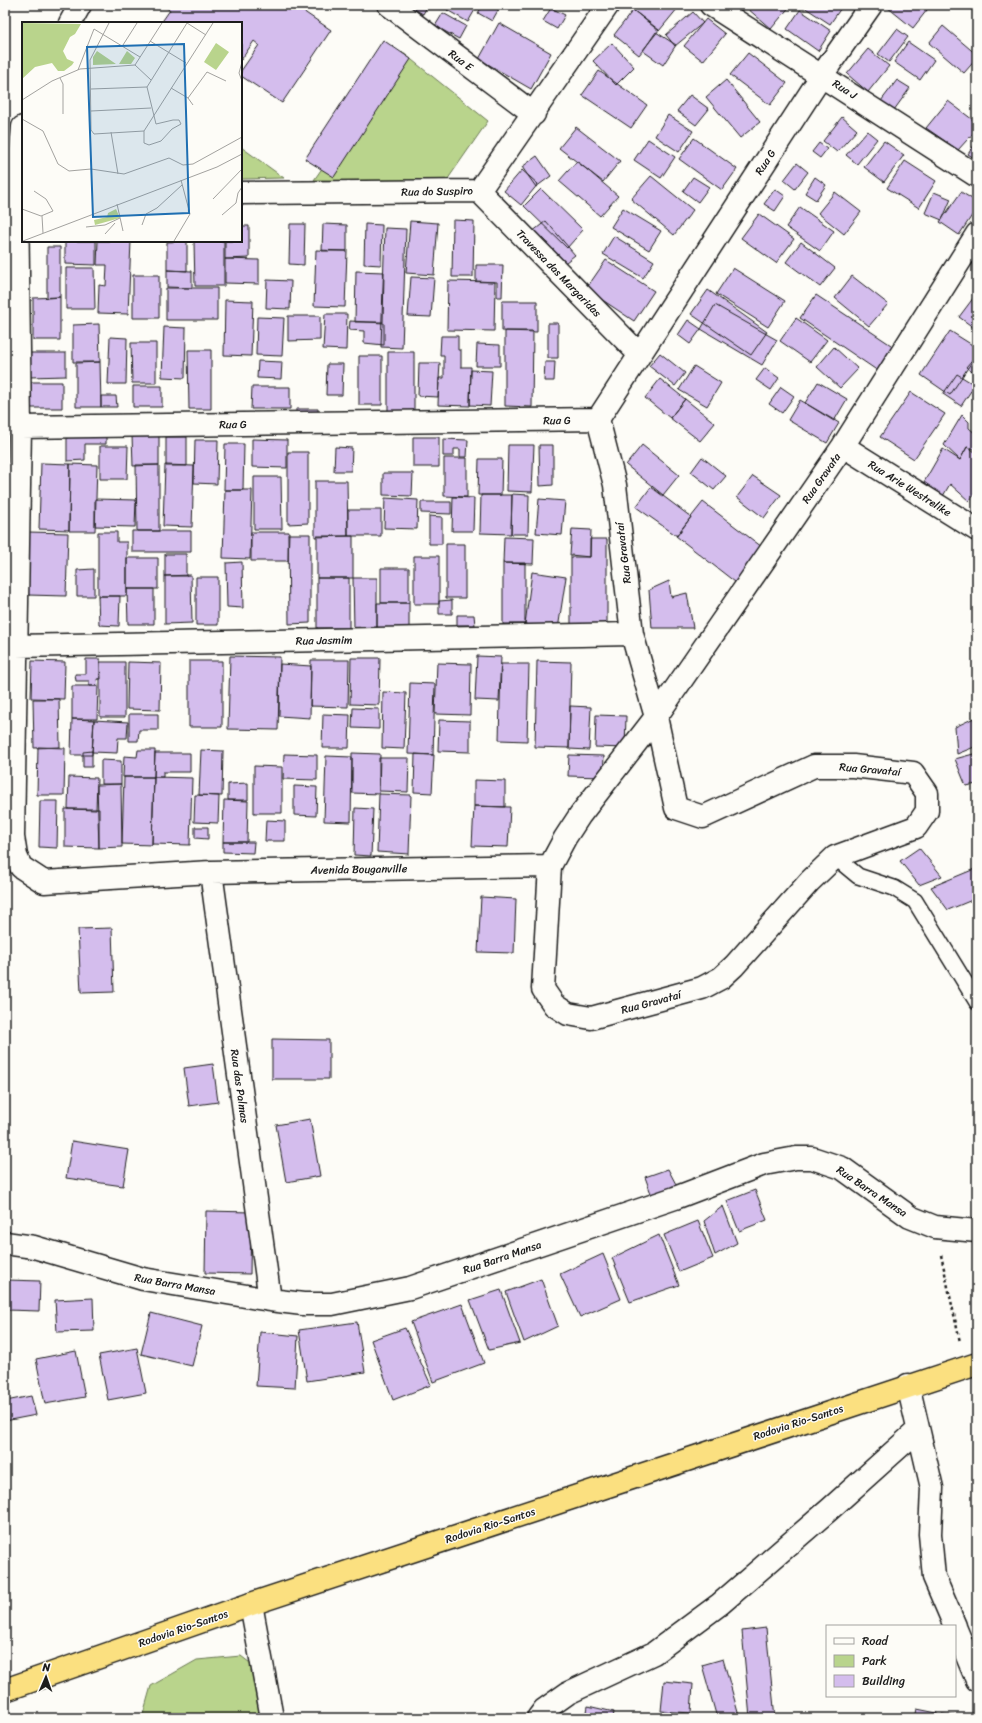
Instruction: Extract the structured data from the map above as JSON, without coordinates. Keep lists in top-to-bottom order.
{
  "streets": {
    "highway": ["Rodovia Rio-Santos"],
    "street": [
      "Rua E",
      "Rua J",
      "Rua G",
      "Rua do Suspiro",
      "Travessa das Margaridas",
      "Rua Gravata",
      "Rua Arie Westrelike",
      "Rua Gravataí",
      "Rua Jasmim",
      "Avenida Bouganville",
      "Rua das Palmas",
      "Rua Barra Mansa"
    ]
  },
  "crossings": [
    ["Rua E", "Rua do Suspiro"],
    ["Rua J", "Rua G"],
    ["Rua G", "Travessa das Margaridas"],
    ["Rua G", "Rua Gravataí"],
    ["Rua G", "Avenida Bouganville"],
    ["Rua do Suspiro", "Travessa das Margaridas"],
    ["Rua Gravata", "Rua Arie Westrelike"],
    ["Rua Gravata", "Rua Gravataí"],
    ["Rua Gravataí", "Rua Jasmim"],
    ["Rua Gravataí", "Avenida Bouganville"],
    ["Rua Jasmim", "Avenida Bouganville"],
    ["Avenida Bouganville", "Rua das Palmas"],
    ["Rua das Palmas", "Rua Barra Mansa"]
  ],
  "legend": ["Road", "Park", "Building"],
  "north": "top"
}
